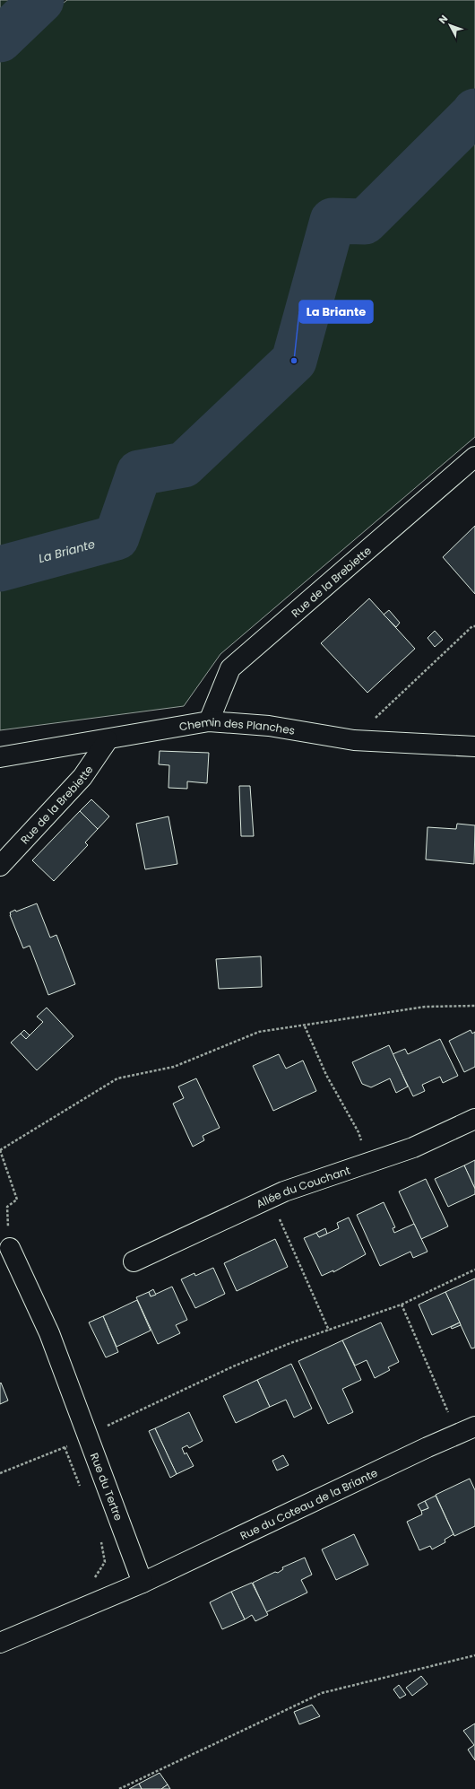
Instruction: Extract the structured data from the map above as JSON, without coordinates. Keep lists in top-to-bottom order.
{
  "streets": {
    "street": [
      "Rue de la Brebiette",
      "Chemin des Planches",
      "Allée du Couchant",
      "Rue du Tertre",
      "Rue du Coteau de la Briante"
    ]
  },
  "crossings": [
    ["Rue de la Brebiette", "Chemin des Planches"],
    ["Rue du Tertre", "Rue du Coteau de la Briante"]
  ],
  "water": ["La Briante"],
  "places": ["La Briante"],
  "north": "top left"
}
